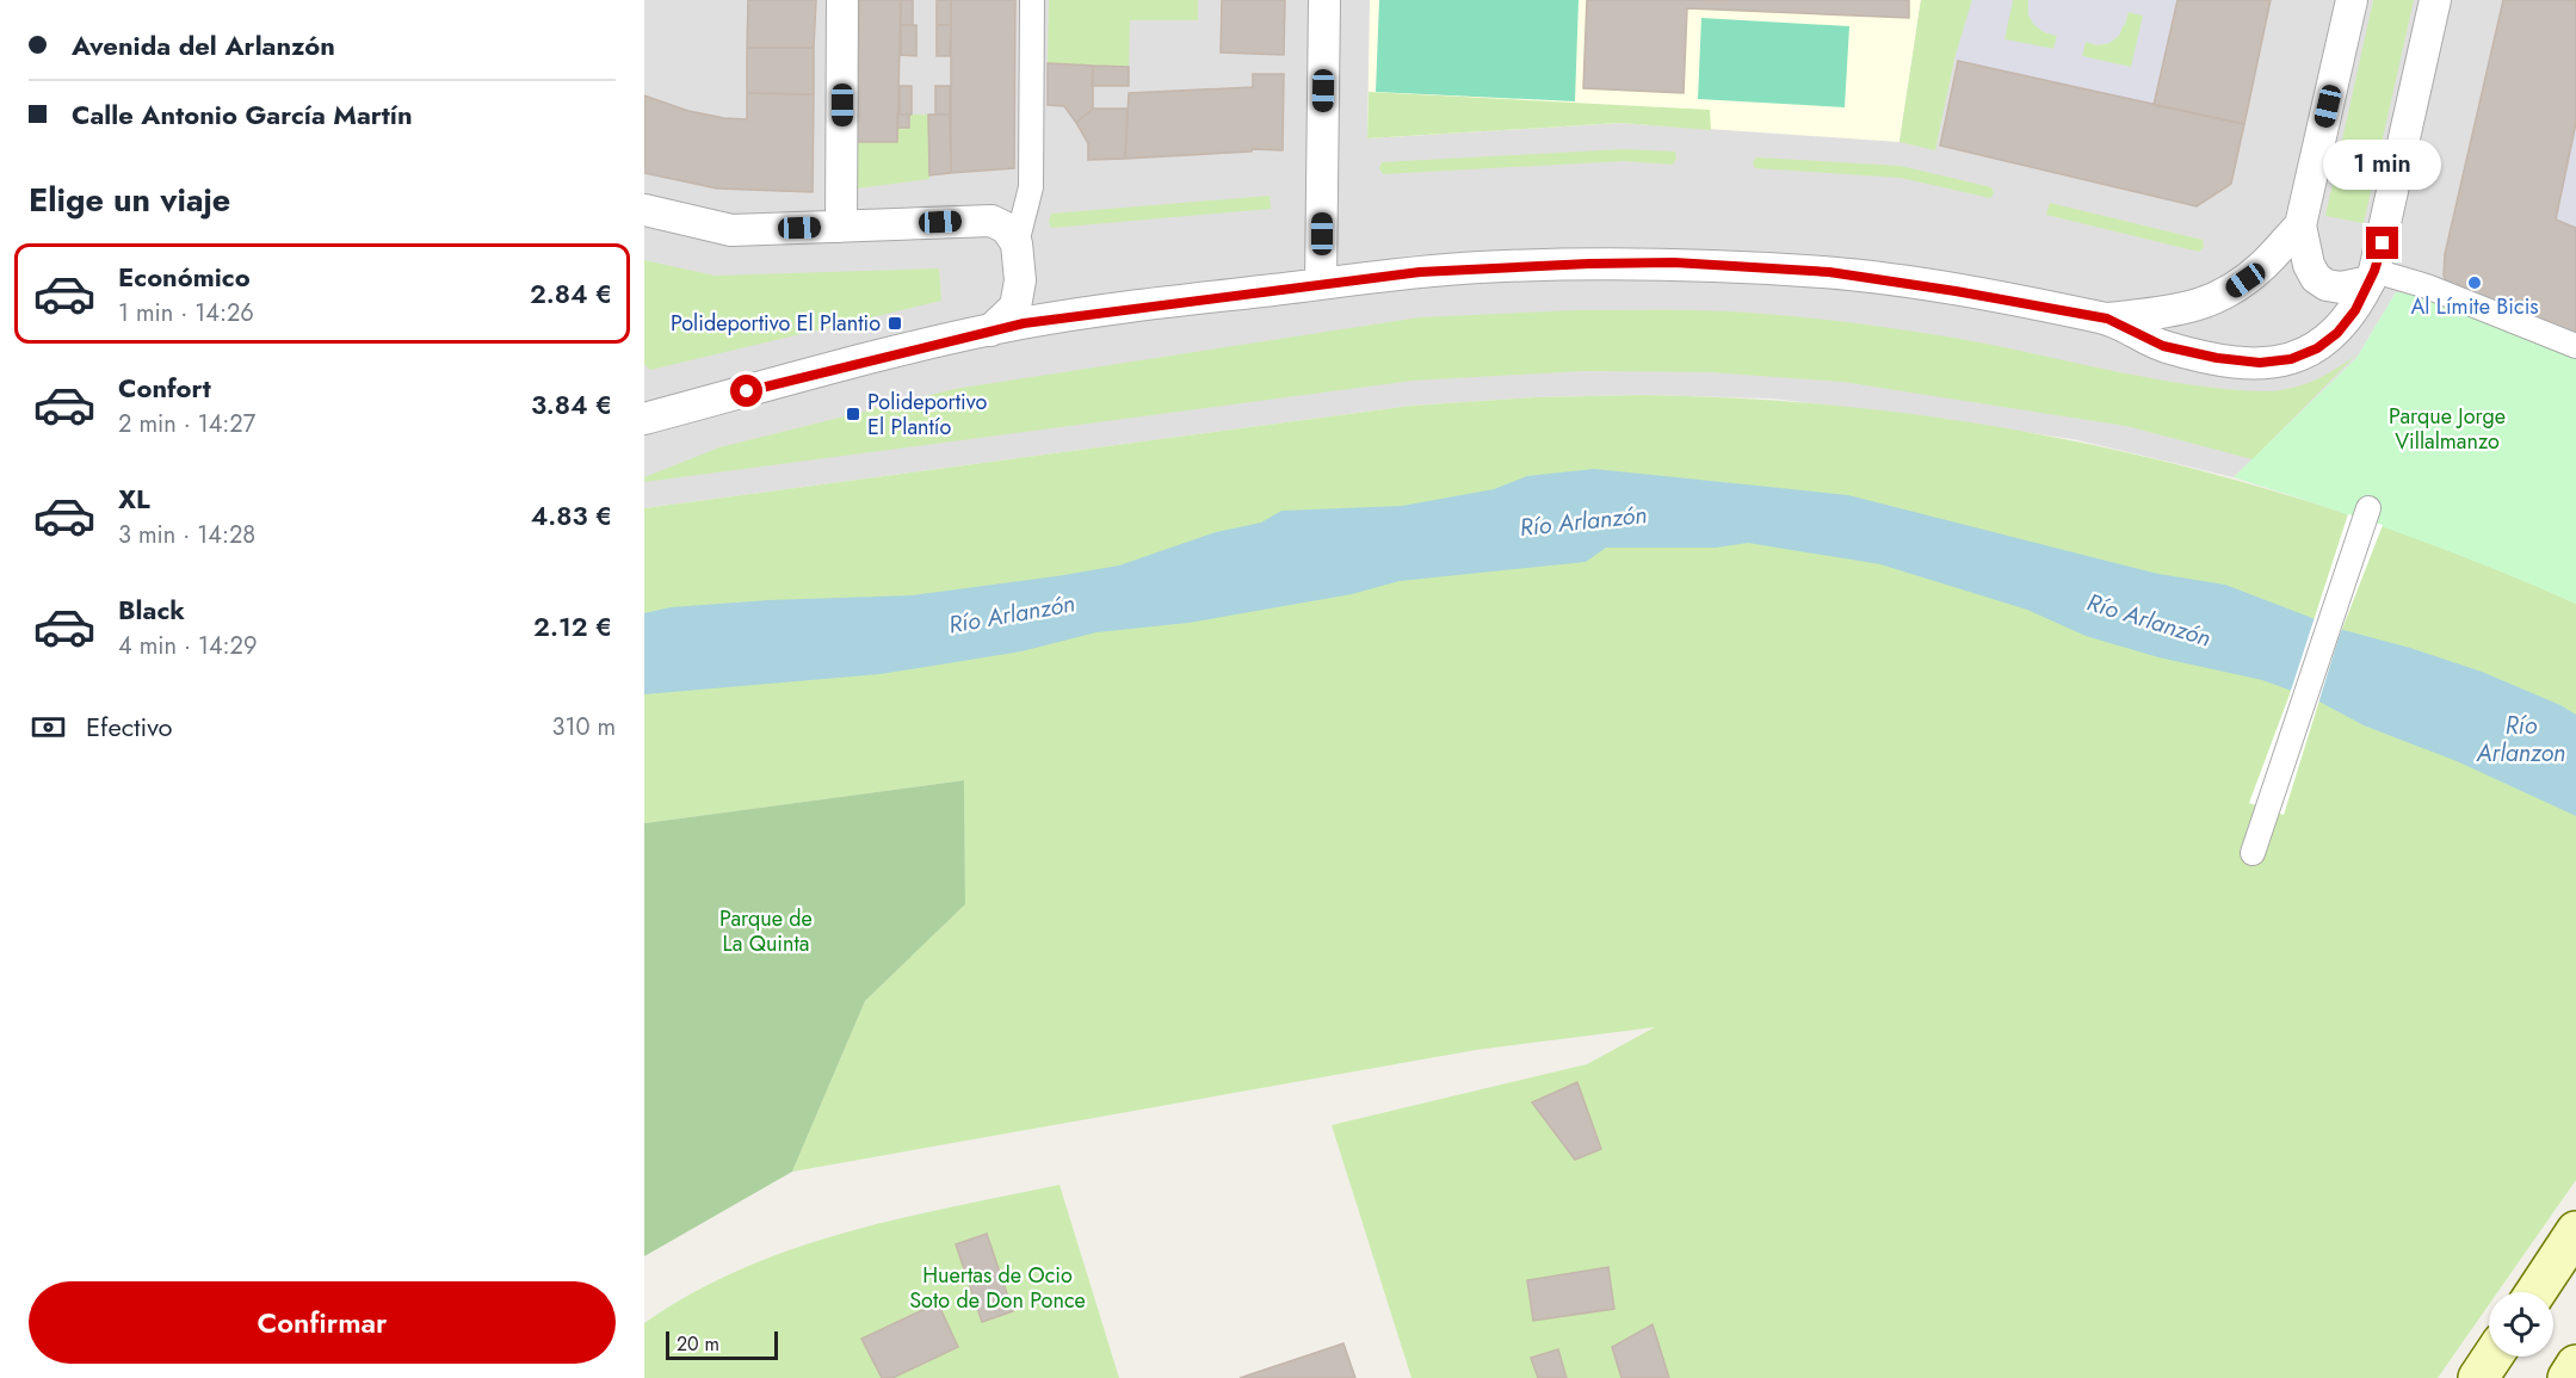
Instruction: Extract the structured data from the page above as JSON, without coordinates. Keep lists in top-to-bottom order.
{
  "water": ["Río Arlanzón", "Río Arlanzon"],
  "parks": ["Parque Jorge Villalmanzo", "Parque de La Quinta", "Huertas de Ocio Soto de Don Ponce"],
  "places": {
    "other": ["Al Límite Bicis"],
    "transit": ["Polideportivo El Plantio", "Polideportivo El Plantío"]
  },
  "scale_bar": "20 m",
  "page": {
    "banner": ["Avenida del Arlanzón", "Calle Antonio García Martín"],
    "bubble": "1 min",
    "heading": "Elige un viaje",
    "list": [
      {
        "name": "Económico",
        "note": "1 min · 14:26",
        "value": "2.84 €"
      },
      {
        "name": "Confort",
        "note": "2 min · 14:27",
        "value": "3.84 €"
      },
      {
        "name": "XL",
        "note": "3 min · 14:28",
        "value": "4.83 €"
      },
      {
        "name": "Black",
        "note": "4 min · 14:29",
        "value": "2.12 €"
      }
    ],
    "pay": ["Efectivo", "310 m"],
    "buttons": "Confirmar",
    "scale": "20 m"
  }
}
